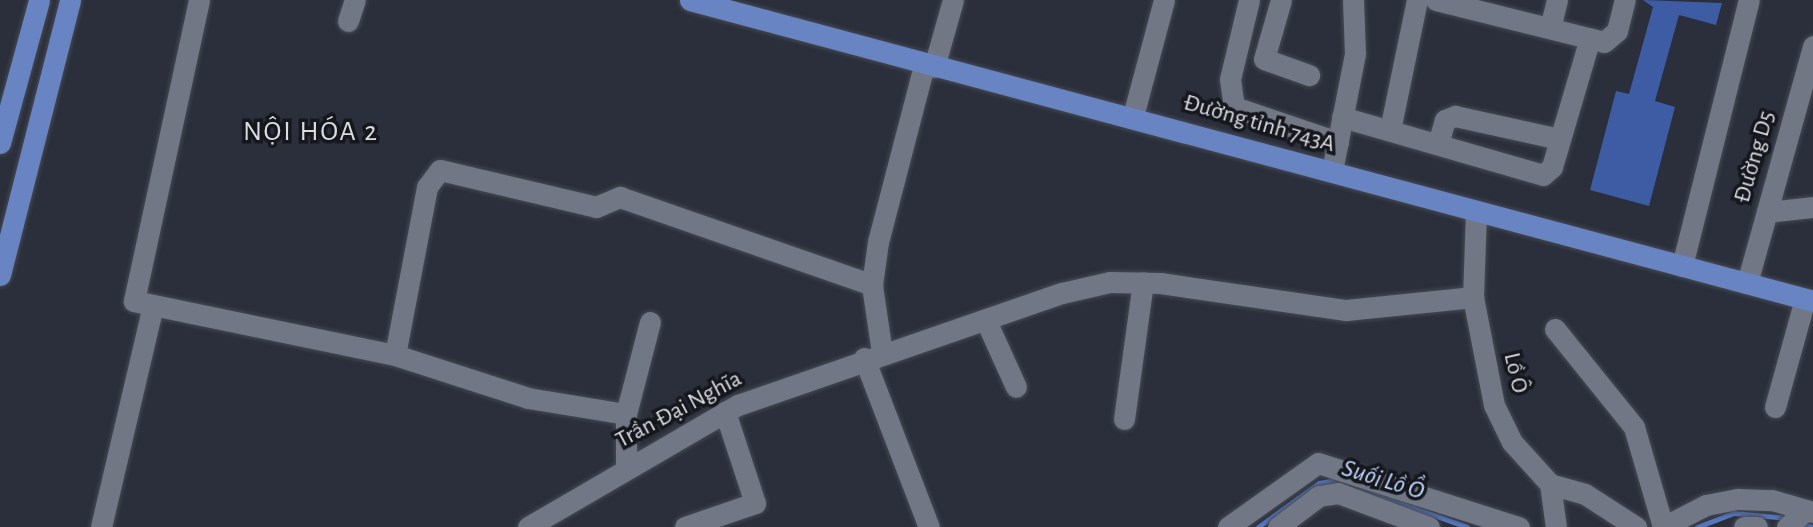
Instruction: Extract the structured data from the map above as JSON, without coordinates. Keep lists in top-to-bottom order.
{
  "streets": {
    "main road": ["Đường tỉnh 743A"],
    "street": ["Đường D5", "Lồ Ô", "Trần Đại Nghĩa"]
  },
  "crossings": [
    ["Đường tỉnh 743A", "Đường D5"],
    ["Đường tỉnh 743A", "Lồ Ô"],
    ["Lồ Ô", "Trần Đại Nghĩa"]
  ],
  "districts": ["NỘI HÓA 2"],
  "water": ["Suối Lồ Ồ"]
}
